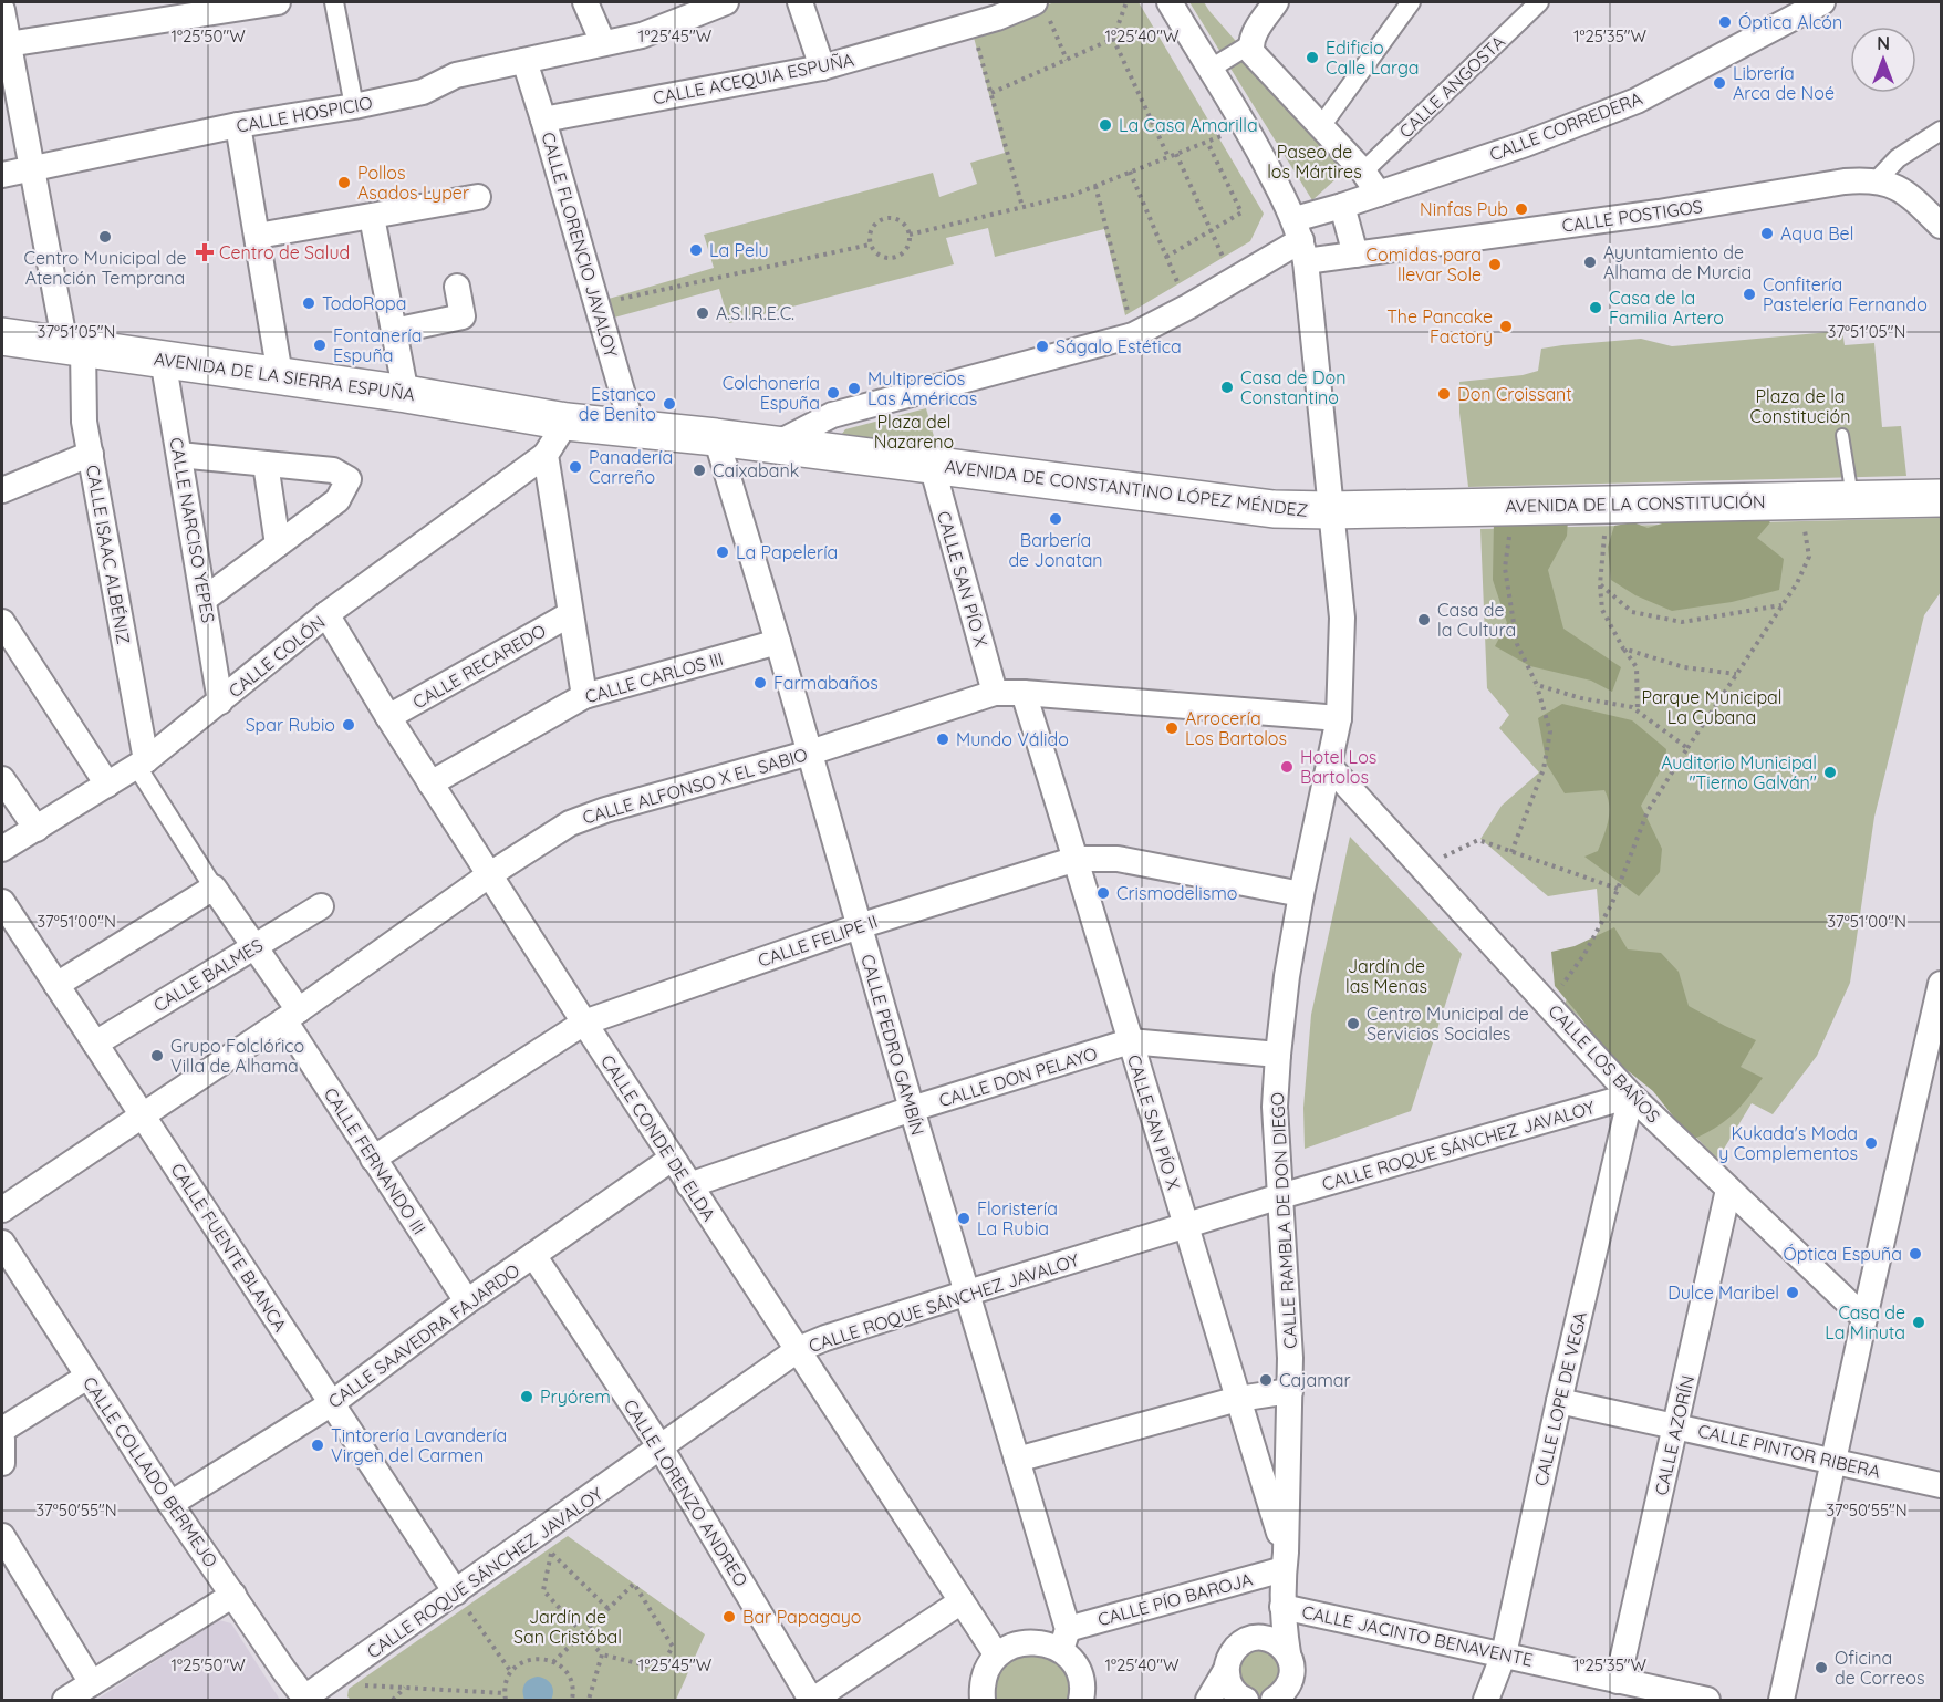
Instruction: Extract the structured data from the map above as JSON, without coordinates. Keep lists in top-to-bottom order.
{
  "streets": {
    "main road": ["AVENIDA DE LA SIERRA ESPUÑA", "AVENIDA DE CONSTANTINO LÓPEZ MÉNDEZ", "AVENIDA DE LA CONSTITUCIÓN"],
    "street": [
      "CALLE ACEQUIA ESPUÑA",
      "CALLE ANGOSTA",
      "CALLE HOSPICIO",
      "CALLE CORREDERA",
      "CALLE POSTIGOS",
      "CALLE FLORENCIO JAVALOY",
      "CALLE NARCISO YEPES",
      "CALLE ISAAC ALBÉNIZ",
      "CALLE SAN PÍO X",
      "CALLE COLÓN",
      "CALLE RECAREDO",
      "CALLE CARLOS III",
      "CALLE ALFONSO X EL SABIO",
      "CALLE FELIPE II",
      "CALLE BALMES",
      "CALLE PEDRO GAMBÍN",
      "CALLE LOS BAÑOS",
      "CALLE DON PELAYO",
      "CALLE CONDE DE ELDA",
      "CALLE ROQUE SÁNCHEZ JAVALOY",
      "CALLE FERNANDO III",
      "CALLE RAMBLA DE DON DIEGO",
      "CALLE FUENTE BLANCA",
      "CALLE SAAVEDRA FAJARDO",
      "CALLE LOPE DE VEGA",
      "CALLE AZORÍN",
      "CALLE PINTOR RIBERA",
      "CALLE COLLADO BERMEJO",
      "CALLE LORENZO ANDREO",
      "CALLE PÍO BAROJA",
      "CALLE JACINTO BENAVENTE"
    ]
  },
  "crossings": [
    ["CALLE ACEQUIA ESPUÑA", "CALLE FLORENCIO JAVALOY"],
    ["CALLE HOSPICIO", "CALLE FLORENCIO JAVALOY"],
    ["CALLE HOSPICIO", "CALLE ISAAC ALBÉNIZ"],
    ["CALLE CORREDERA", "CALLE POSTIGOS"],
    ["CALLE CORREDERA", "CALLE RAMBLA DE DON DIEGO"],
    ["CALLE POSTIGOS", "CALLE RAMBLA DE DON DIEGO"],
    ["CALLE FLORENCIO JAVALOY", "AVENIDA DE CONSTANTINO LÓPEZ MÉNDEZ"],
    ["AVENIDA DE LA SIERRA ESPUÑA", "AVENIDA DE CONSTANTINO LÓPEZ MÉNDEZ"],
    ["AVENIDA DE LA SIERRA ESPUÑA", "CALLE NARCISO YEPES"],
    ["AVENIDA DE LA SIERRA ESPUÑA", "CALLE ISAAC ALBÉNIZ"],
    ["AVENIDA DE CONSTANTINO LÓPEZ MÉNDEZ", "AVENIDA DE LA CONSTITUCIÓN"],
    ["AVENIDA DE CONSTANTINO LÓPEZ MÉNDEZ", "CALLE SAN PÍO X"],
    ["AVENIDA DE CONSTANTINO LÓPEZ MÉNDEZ", "CALLE PEDRO GAMBÍN"],
    ["AVENIDA DE CONSTANTINO LÓPEZ MÉNDEZ", "CALLE RAMBLA DE DON DIEGO"],
    ["AVENIDA DE LA CONSTITUCIÓN", "CALLE RAMBLA DE DON DIEGO"],
    ["CALLE NARCISO YEPES", "CALLE COLÓN"],
    ["CALLE ISAAC ALBÉNIZ", "CALLE COLÓN"],
    ["CALLE SAN PÍO X", "CALLE ALFONSO X EL SABIO"],
    ["CALLE SAN PÍO X", "CALLE FELIPE II"],
    ["CALLE SAN PÍO X", "CALLE DON PELAYO"],
    ["CALLE SAN PÍO X", "CALLE ROQUE SÁNCHEZ JAVALOY"],
    ["CALLE SAN PÍO X", "CALLE RAMBLA DE DON DIEGO"],
    ["CALLE SAN PÍO X", "CALLE PÍO BAROJA"],
    ["CALLE COLÓN", "CALLE CONDE DE ELDA"],
    ["CALLE RECAREDO", "CALLE CONDE DE ELDA"],
    ["CALLE CARLOS III", "CALLE PEDRO GAMBÍN"],
    ["CALLE CARLOS III", "CALLE CONDE DE ELDA"],
    ["CALLE ALFONSO X EL SABIO", "CALLE PEDRO GAMBÍN"],
    ["CALLE ALFONSO X EL SABIO", "CALLE CONDE DE ELDA"],
    ["CALLE ALFONSO X EL SABIO", "CALLE FERNANDO III"],
    ["CALLE ALFONSO X EL SABIO", "CALLE RAMBLA DE DON DIEGO"],
    ["CALLE ALFONSO X EL SABIO", "CALLE FUENTE BLANCA"],
    ["CALLE FELIPE II", "CALLE PEDRO GAMBÍN"],
    ["CALLE FELIPE II", "CALLE CONDE DE ELDA"],
    ["CALLE FELIPE II", "CALLE FERNANDO III"],
    ["CALLE FELIPE II", "CALLE RAMBLA DE DON DIEGO"],
    ["CALLE BALMES", "CALLE FERNANDO III"],
    ["CALLE BALMES", "CALLE FUENTE BLANCA"],
    ["CALLE PEDRO GAMBÍN", "CALLE DON PELAYO"],
    ["CALLE PEDRO GAMBÍN", "CALLE ROQUE SÁNCHEZ JAVALOY"],
    ["CALLE PEDRO GAMBÍN", "CALLE PÍO BAROJA"],
    ["CALLE LOS BAÑOS", "CALLE ROQUE SÁNCHEZ JAVALOY"],
    ["CALLE LOS BAÑOS", "CALLE RAMBLA DE DON DIEGO"],
    ["CALLE LOS BAÑOS", "CALLE LOPE DE VEGA"],
    ["CALLE LOS BAÑOS", "CALLE AZORÍN"],
    ["CALLE DON PELAYO", "CALLE CONDE DE ELDA"],
    ["CALLE DON PELAYO", "CALLE RAMBLA DE DON DIEGO"],
    ["CALLE CONDE DE ELDA", "CALLE ROQUE SÁNCHEZ JAVALOY"],
    ["CALLE CONDE DE ELDA", "CALLE SAAVEDRA FAJARDO"],
    ["CALLE ROQUE SÁNCHEZ JAVALOY", "CALLE RAMBLA DE DON DIEGO"],
    ["CALLE ROQUE SÁNCHEZ JAVALOY", "CALLE FUENTE BLANCA"],
    ["CALLE ROQUE SÁNCHEZ JAVALOY", "CALLE LOPE DE VEGA"],
    ["CALLE ROQUE SÁNCHEZ JAVALOY", "CALLE COLLADO BERMEJO"],
    ["CALLE ROQUE SÁNCHEZ JAVALOY", "CALLE LORENZO ANDREO"],
    ["CALLE FERNANDO III", "CALLE SAAVEDRA FAJARDO"],
    ["CALLE RAMBLA DE DON DIEGO", "CALLE PÍO BAROJA"],
    ["CALLE RAMBLA DE DON DIEGO", "CALLE JACINTO BENAVENTE"],
    ["CALLE FUENTE BLANCA", "CALLE SAAVEDRA FAJARDO"],
    ["CALLE SAAVEDRA FAJARDO", "CALLE COLLADO BERMEJO"],
    ["CALLE SAAVEDRA FAJARDO", "CALLE LORENZO ANDREO"],
    ["CALLE LOPE DE VEGA", "CALLE PINTOR RIBERA"],
    ["CALLE LOPE DE VEGA", "CALLE JACINTO BENAVENTE"],
    ["CALLE AZORÍN", "CALLE PINTOR RIBERA"],
    ["CALLE AZORÍN", "CALLE JACINTO BENAVENTE"]
  ],
  "parks": [
    "Paseo de los Mártires",
    "Plaza de la Constitución",
    "Plaza del Nazareno",
    "Parque Municipal La Cubana",
    "Jardín de las Menas",
    "Jardín de San Cristóbal"
  ],
  "places": {
    "other": [
      "Óptica Alcón",
      "Edificio Calle Larga",
      "Librería Arca de Noé",
      "La Casa Amarilla",
      "Pollos Asados Lyper",
      "Ninfas Pub",
      "Aqua Bel",
      "Centro Municipal de Atención Temprana",
      "La Pelu",
      "Ayuntamiento de Alhama de Murcia",
      "Comidas para llevar Sole",
      "Confitería Pastelería Fernando",
      "TodoRopa",
      "Casa de la Familia Artero",
      "A.S.I.R.E.C.",
      "The Pancake Factory",
      "Fontanería Espuña",
      "Ságalo Estética",
      "Casa de Don Constantino",
      "Multiprecios Las Américas",
      "Colchonería Espuña",
      "Don Croissant",
      "Estanco de Benito",
      "Panadería Carreño",
      "Caixabank",
      "Barbería de Jonatan",
      "La Papelería",
      "Casa de la Cultura",
      "Farmabaños",
      "Spar Rubio",
      "Arrocería Los Bartolos",
      "Mundo Válido",
      "Hotel Los Bartolos",
      "Auditorio Municipal \"Tierno Galván\"",
      "Crismodelismo",
      "Centro Municipal de Servicios Sociales",
      "Grupo Folclórico Villa de Alhama",
      "Kukada's Moda y Complementos",
      "Floristería La Rubia",
      "Óptica Espuña",
      "Dulce Maribel",
      "Casa de La Minuta",
      "Cajamar",
      "Pryórem",
      "Tintorería Lavandería Virgen del Carmen",
      "Bar Papagayo",
      "Oficina de Correos"
    ],
    "health": ["Centro de Salud"]
  },
  "north": "top",
  "coordinates": [
    "1°25'50\"W",
    "1°25'45\"W",
    "1°25'40\"W",
    "1°25'35\"W",
    "37°51'05\"N",
    "37°51'00\"N",
    "37°50'55\"N"
  ]
}
